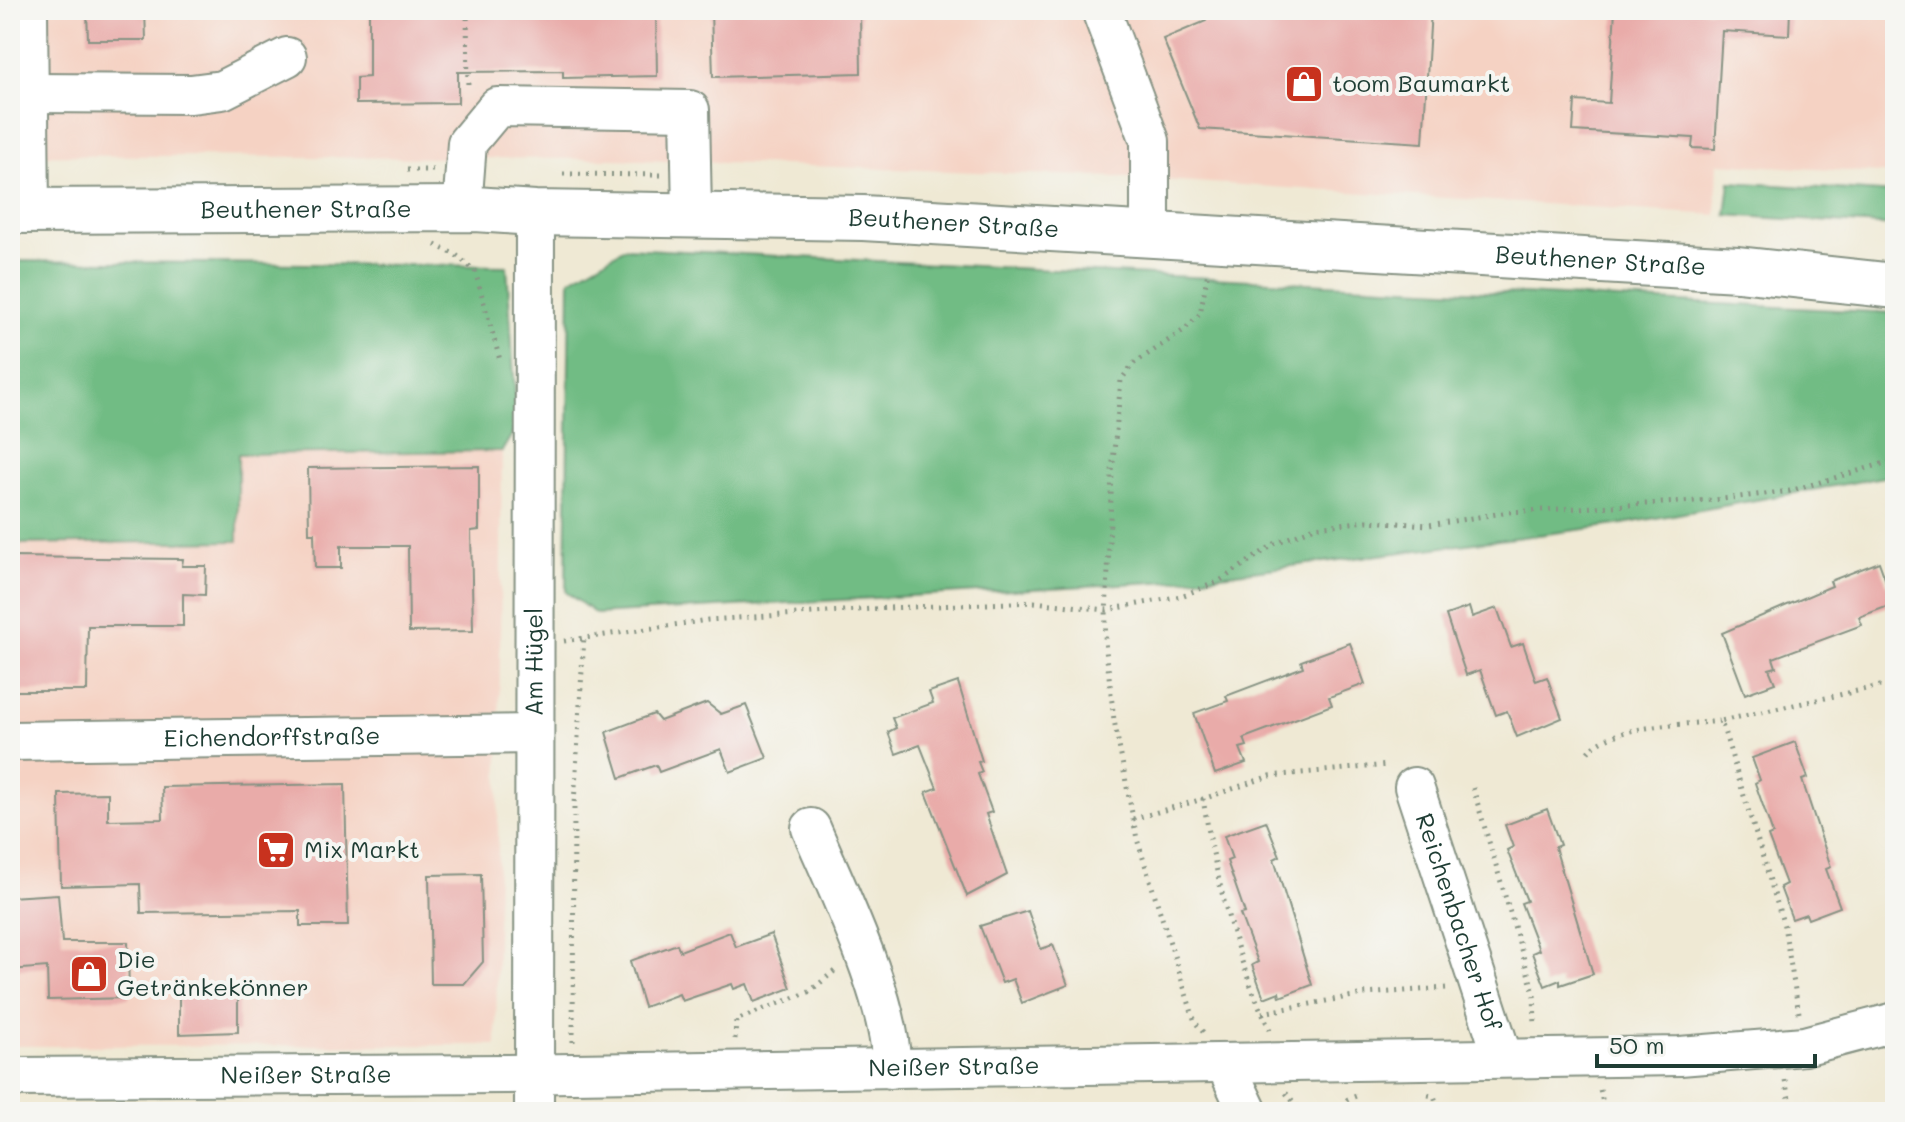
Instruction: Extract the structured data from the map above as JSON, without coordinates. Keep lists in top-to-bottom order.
{
  "streets": {
    "main road": ["Beuthener Straße"],
    "street": [
      "Am Hügel",
      "Eichendorffstraße",
      "Reichenbacher Hof",
      "Neißer Straße"
    ]
  },
  "crossings": [
    ["Beuthener Straße", "Am Hügel"],
    ["Am Hügel", "Eichendorffstraße"],
    ["Am Hügel", "Neißer Straße"],
    ["Reichenbacher Hof", "Neißer Straße"]
  ],
  "places": {
    "shop": ["toom Baumarkt", "Die Getränkekönner"],
    "supermarket": ["Mix Markt"]
  },
  "scale_bar": "50 m"
}
